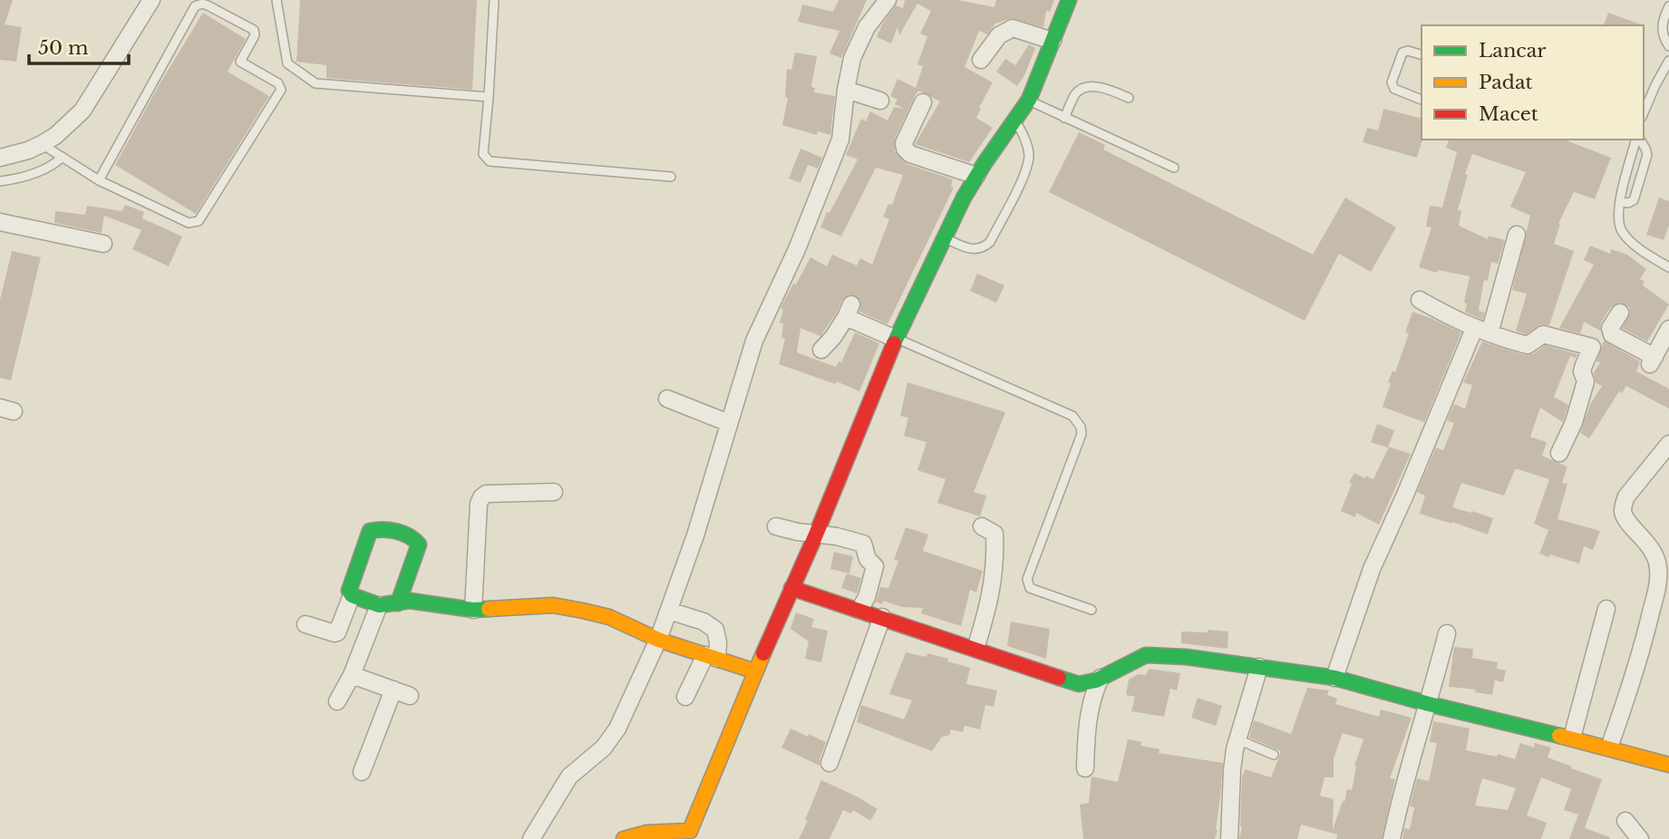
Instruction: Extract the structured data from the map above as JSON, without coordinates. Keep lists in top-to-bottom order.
{
  "legend": ["Lancar", "Padat", "Macet"],
  "scale_bar": "50 m"
}
